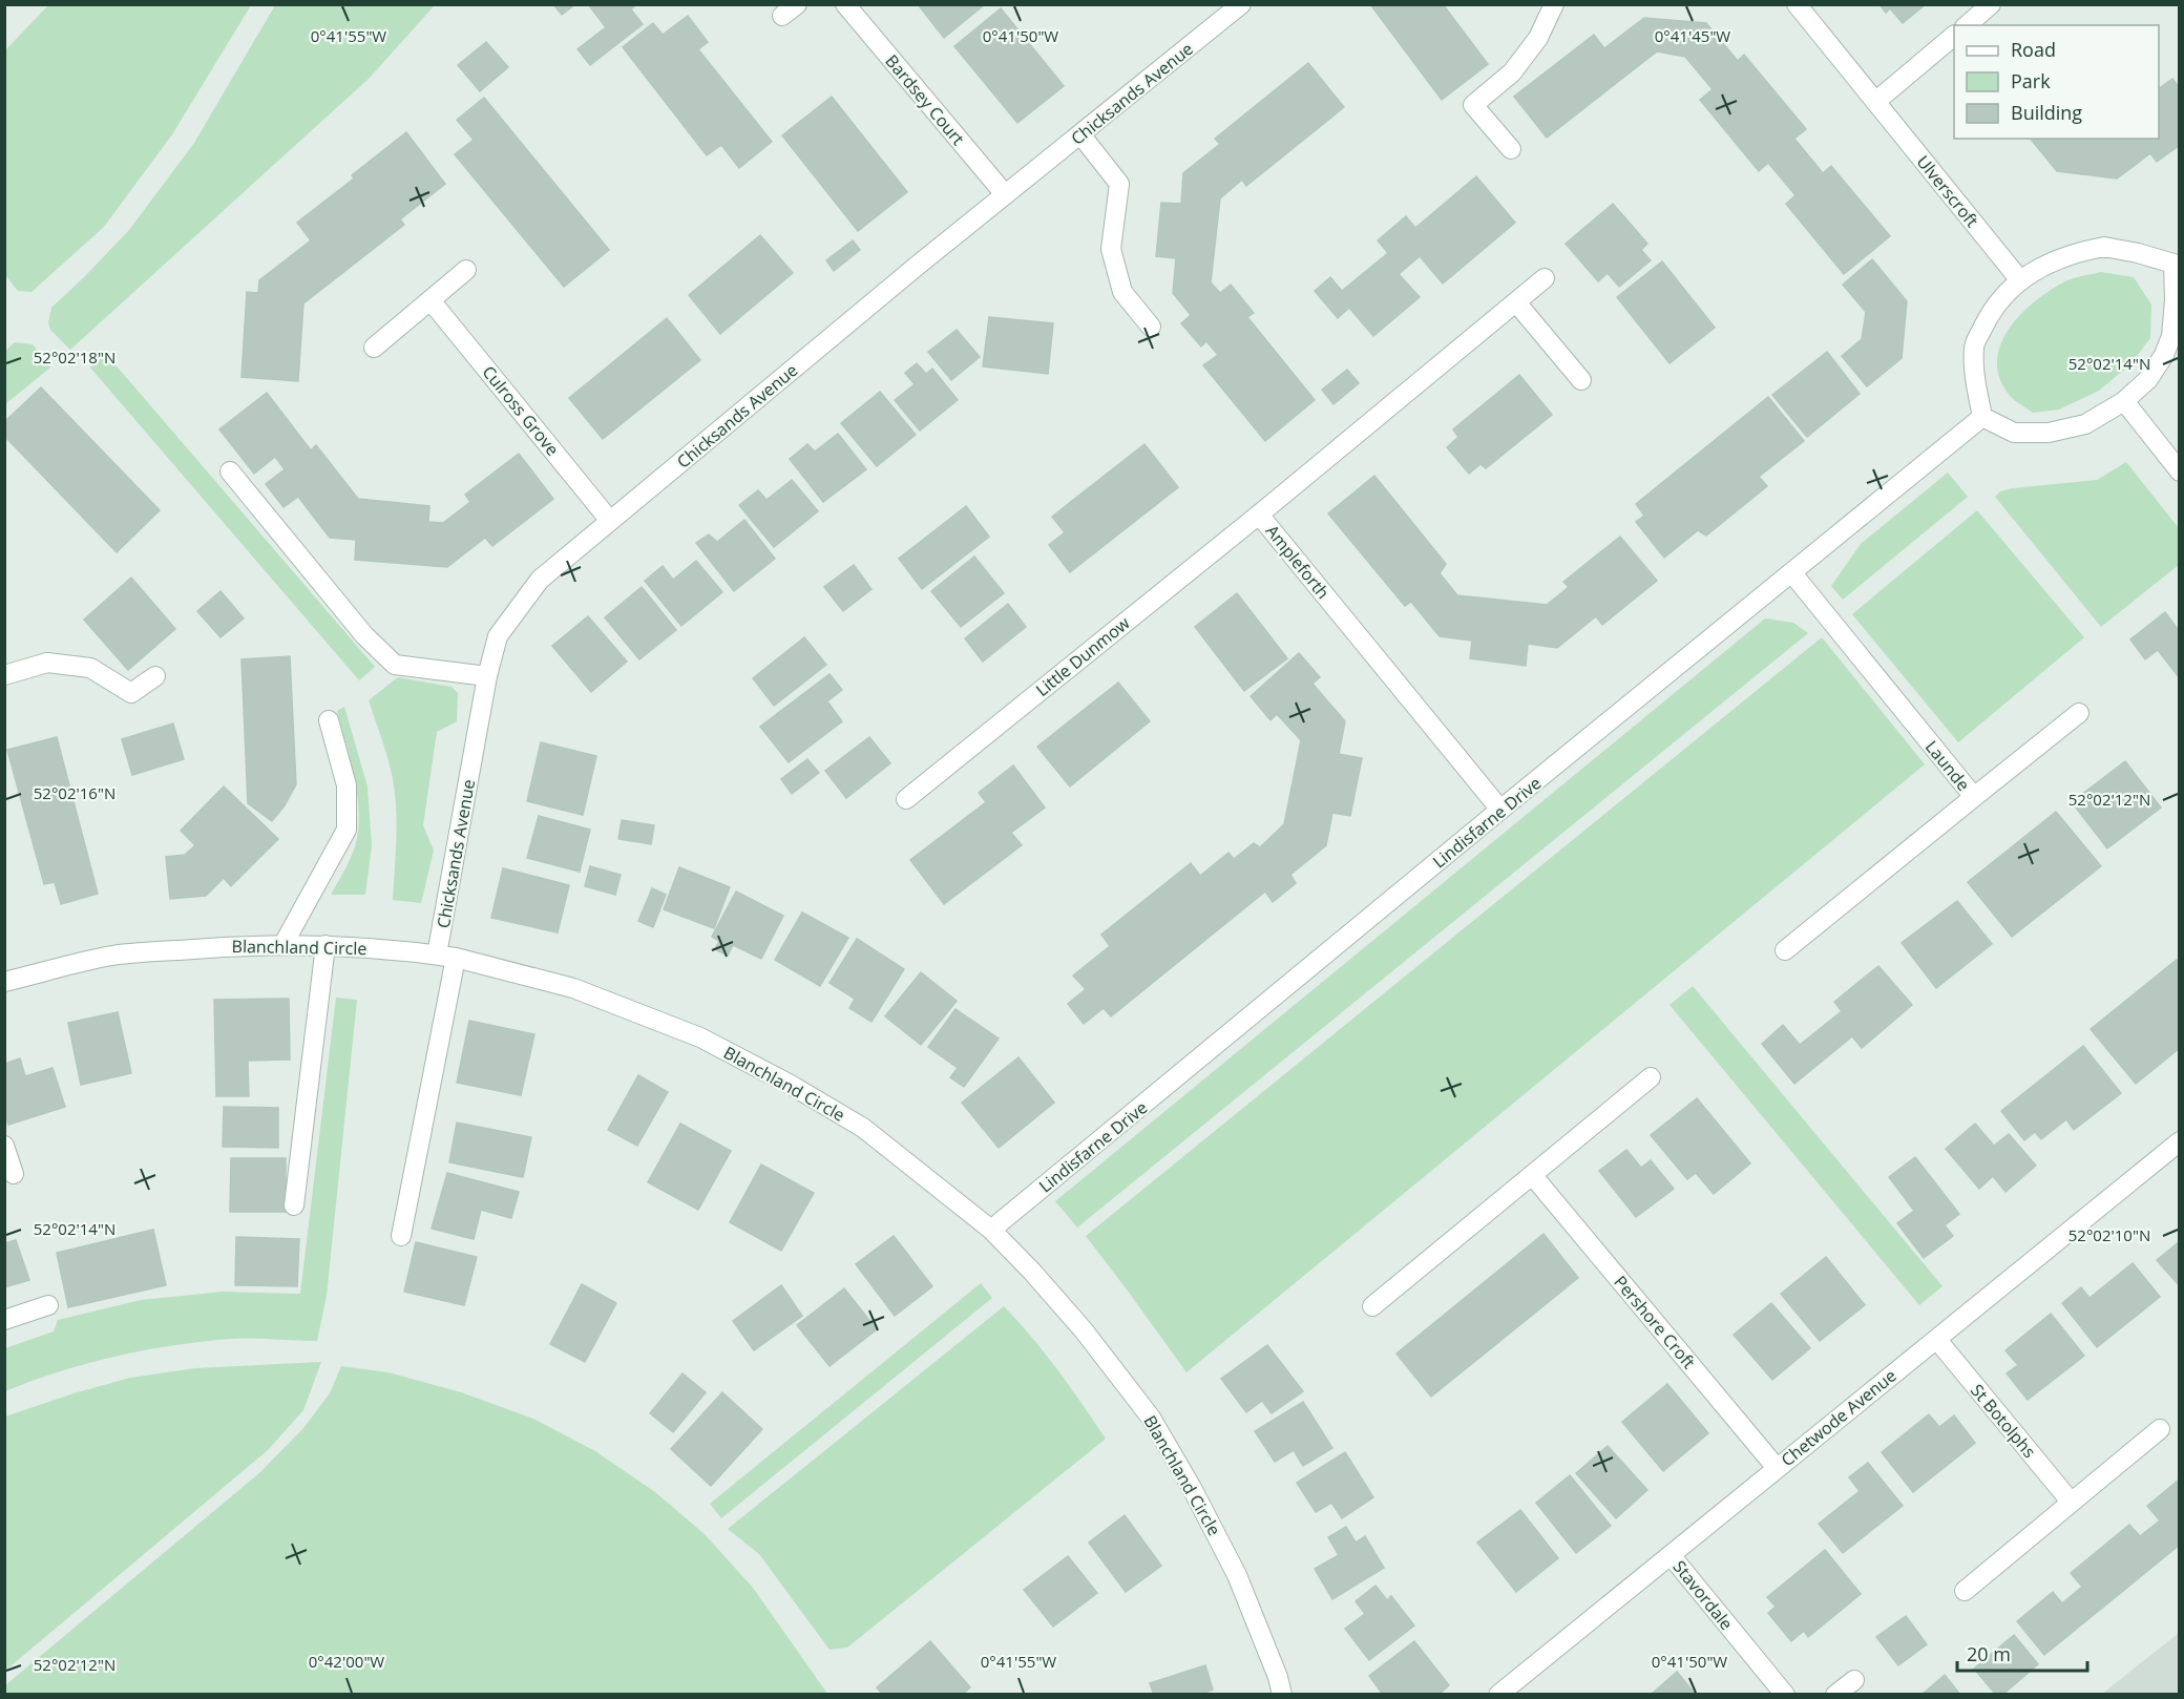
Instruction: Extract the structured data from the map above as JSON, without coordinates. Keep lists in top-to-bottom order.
{
  "streets": {
    "street": [
      "Chicksands Avenue",
      "Bardsey Court",
      "Ulverscroft",
      "Culross Grove",
      "Ampleforth",
      "Little Dunmow",
      "Launde",
      "Lindisfarne Drive",
      "Blanchland Circle",
      "Pershore Croft",
      "Chetwode Avenue",
      "St Botolphs",
      "Stavordale"
    ]
  },
  "crossings": [
    ["Chicksands Avenue", "Bardsey Court"],
    ["Chicksands Avenue", "Culross Grove"],
    ["Chicksands Avenue", "Blanchland Circle"],
    ["Ulverscroft", "Lindisfarne Drive"],
    ["Ampleforth", "Little Dunmow"],
    ["Ampleforth", "Lindisfarne Drive"],
    ["Launde", "Lindisfarne Drive"],
    ["Lindisfarne Drive", "Blanchland Circle"],
    ["Pershore Croft", "Chetwode Avenue"],
    ["Chetwode Avenue", "St Botolphs"],
    ["Chetwode Avenue", "Stavordale"]
  ],
  "legend": ["Road", "Park", "Building"],
  "scale_bar": "20 m",
  "coordinates": [
    "0°41'55\"W",
    "0°41'50\"W",
    "0°41'45\"W",
    "52°02'18\"N",
    "52°02'14\"N",
    "52°02'16\"N",
    "52°02'12\"N",
    "52°02'10\"N",
    "0°42'00\"W"
  ]
}
